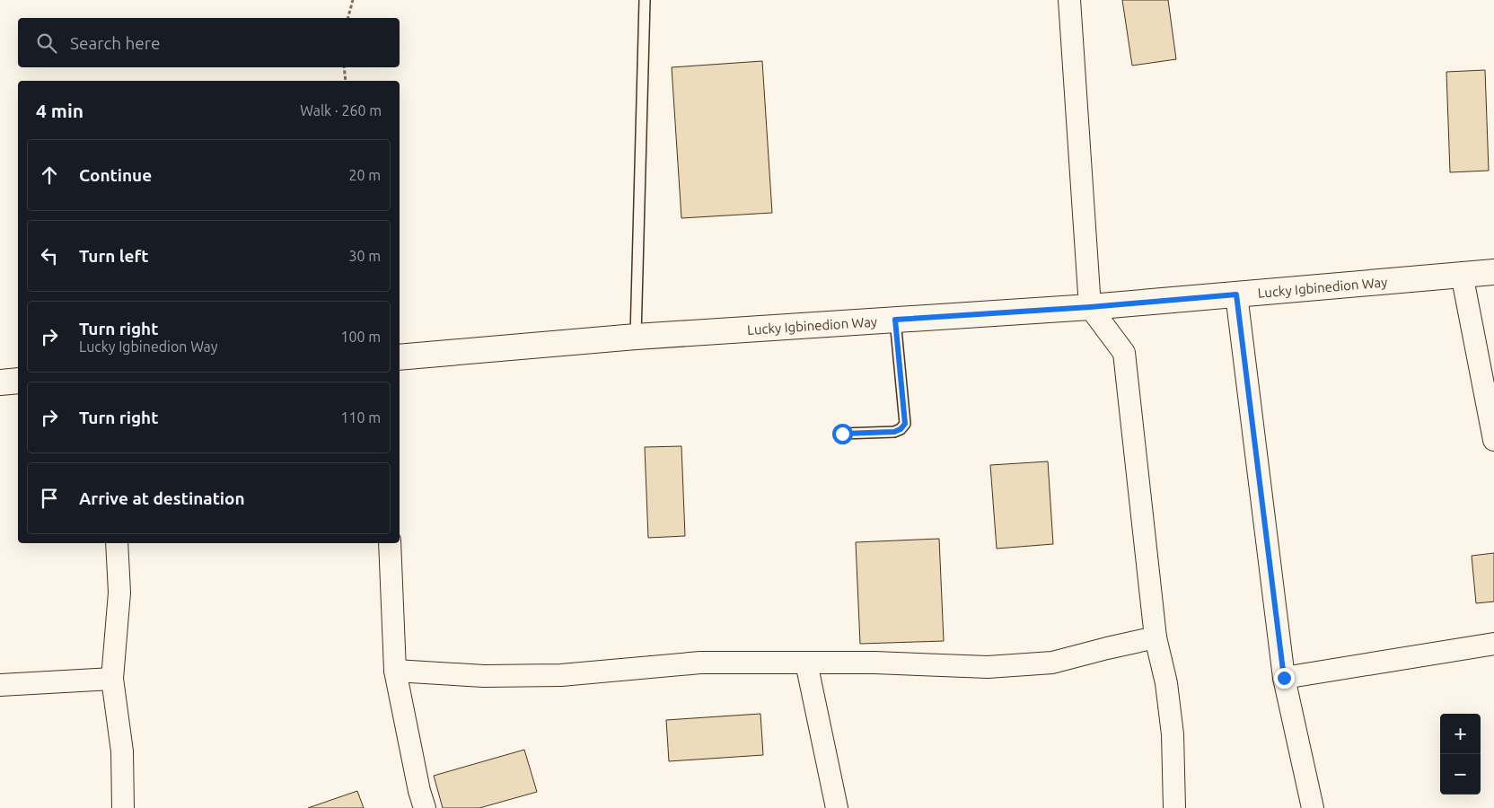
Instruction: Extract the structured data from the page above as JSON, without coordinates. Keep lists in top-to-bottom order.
{
  "streets": {
    "street": ["Lucky Igbinedion Way"]
  },
  "page": {
    "search": "Search here",
    "heading": ["4 min", "Walk · 260 m"],
    "list": [
      ["Continue", "20 m"],
      ["Turn left", "30 m"],
      ["Turn right", "Lucky Igbinedion Way", "100 m"],
      ["Turn right", "110 m"],
      "Arrive at destination"
    ],
    "map_buttons": ["+", "−"]
  }
}
